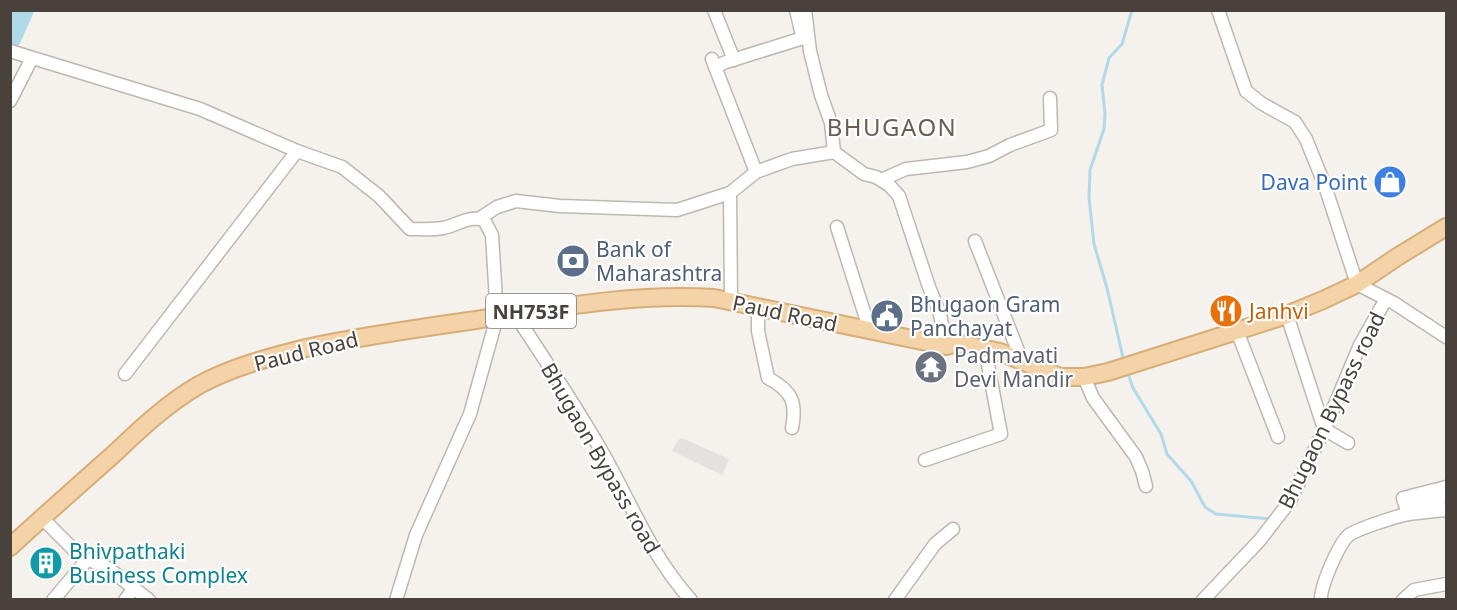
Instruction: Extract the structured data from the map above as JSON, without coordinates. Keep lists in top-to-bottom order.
{
  "streets": {
    "main road": ["NH753F", "Paud Road"],
    "street": ["Bhugaon Bypass road"]
  },
  "crossings": [
    ["Paud Road", "Bhugaon Bypass road"]
  ],
  "districts": ["BHUGAON"],
  "places": {
    "shop": ["Dava Point"],
    "bank": ["Bank of Maharashtra"],
    "restaurant": ["Janhvi"],
    "public building": ["Bhugaon Gram Panchayat"],
    "temple": ["Padmavati Devi Mandir"],
    "building": ["Bhivpathaki Business Complex"]
  }
}
